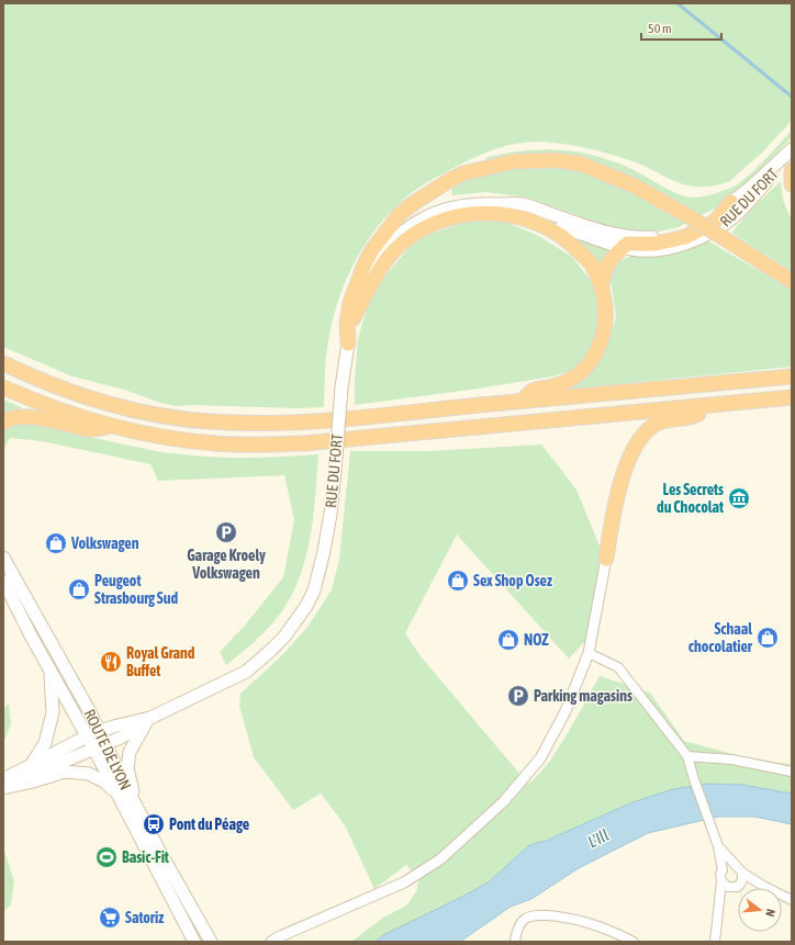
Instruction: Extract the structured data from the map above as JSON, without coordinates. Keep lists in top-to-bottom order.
{
  "streets": {
    "main road": ["RUE DU FORT", "ROUTE DE LYON"]
  },
  "crossings": [
    ["RUE DU FORT", "ROUTE DE LYON"]
  ],
  "water": ["L'Ill"],
  "places": {
    "museum": ["Les Secrets du Chocolat"],
    "parking": ["Garage Kroely Volkswagen", "Parking magasins"],
    "shop": [
      "Volkswagen",
      "Sex Shop Osez",
      "Peugeot Strasbourg Sud",
      "Schaal chocolatier",
      "NOZ"
    ],
    "restaurant": ["Royal Grand Buffet"],
    "bus stop": ["Pont du Péage"],
    "sports": ["Basic-Fit"],
    "supermarket": ["Satoriz"]
  },
  "scale_bar": "50 m",
  "north": "right"
}
